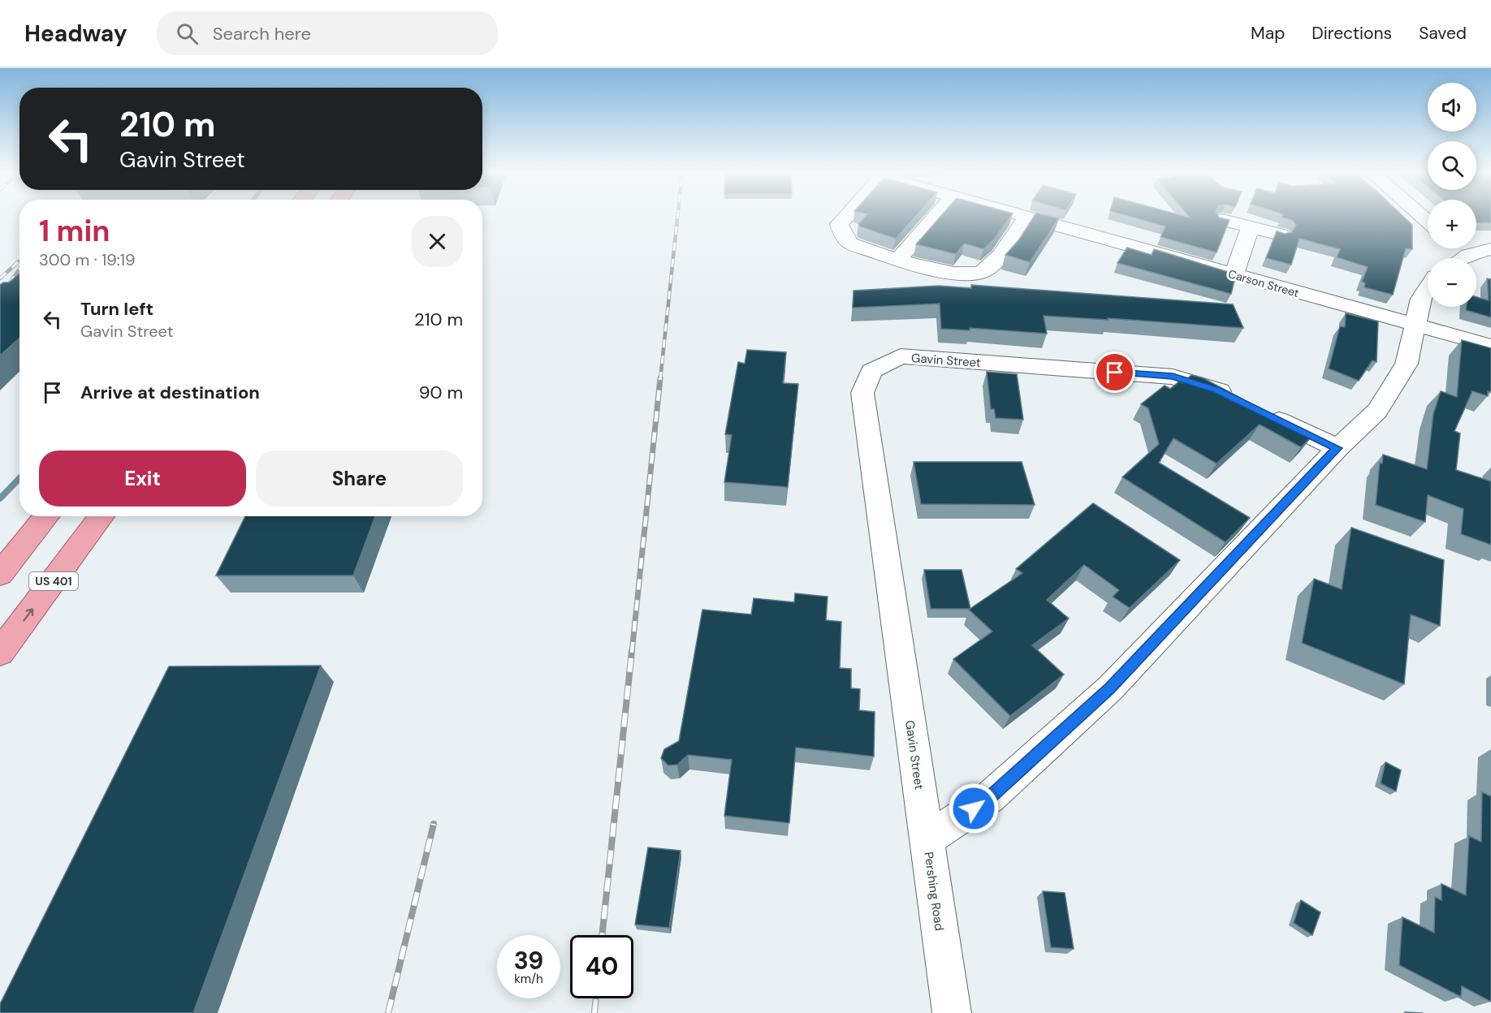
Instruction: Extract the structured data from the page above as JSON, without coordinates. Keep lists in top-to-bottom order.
{
  "streets": {
    "main road": ["US 401"],
    "street": ["Carson Street", "Gavin Street", "Pershing Road"]
  },
  "crossings": [
    ["Carson Street", "Pershing Road"],
    ["Gavin Street", "Pershing Road"]
  ],
  "page": {
    "header": "Headway",
    "search": "Search here",
    "nav": ["Map", "Directions", "Saved"],
    "map_buttons": ["+", "−"],
    "turn": ["210 m", "Gavin Street"],
    "heading": ["1 min", "300 m · 19:19"],
    "list": [
      {
        "name": "Turn left",
        "note": "Gavin Street",
        "value": "210 m"
      },
      {
        "name": "Arrive at destination",
        "value": "90 m"
      }
    ],
    "buttons": ["Exit", "Share"],
    "speed": "39 km/h",
    "limit": "40"
  }
}
